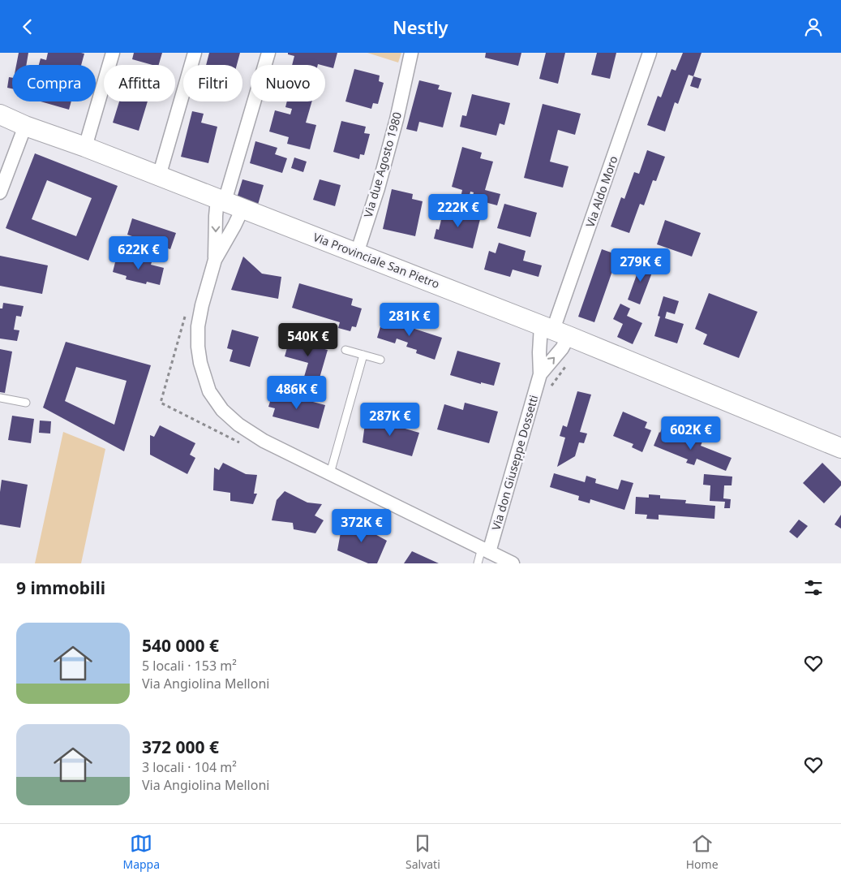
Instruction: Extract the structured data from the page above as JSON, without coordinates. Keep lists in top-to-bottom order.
{
  "streets": {
    "main road": ["Via Provinciale San Pietro"],
    "street": ["Via due Agosto 1980", "Via Aldo Moro", "Via don Giuseppe Dossetti"]
  },
  "crossings": [
    ["Via due Agosto 1980", "Via Provinciale San Pietro"],
    ["Via Aldo Moro", "Via Provinciale San Pietro"],
    ["Via Aldo Moro", "Via don Giuseppe Dossetti"],
    ["Via Provinciale San Pietro", "Via don Giuseppe Dossetti"]
  ],
  "page": {
    "header": "Nestly",
    "chip": [
      "Compra",
      "Affitta",
      "Filtri",
      "Nuovo"
    ],
    "price": [
      "222K €",
      "622K €",
      "279K €",
      "281K €",
      "540K €",
      "486K €",
      "287K €",
      "602K €",
      "372K €"
    ],
    "heading": "9 immobili",
    "list": [
      {
        "name": "540 000 €",
        "note": "5 locali · 153 m² · Via Angiolina Melloni"
      },
      {
        "name": "372 000 €",
        "note": "3 locali · 104 m² · Via Angiolina Melloni"
      }
    ],
    "tabs": ["Mappa", "Salvati", "Home"]
  }
}
